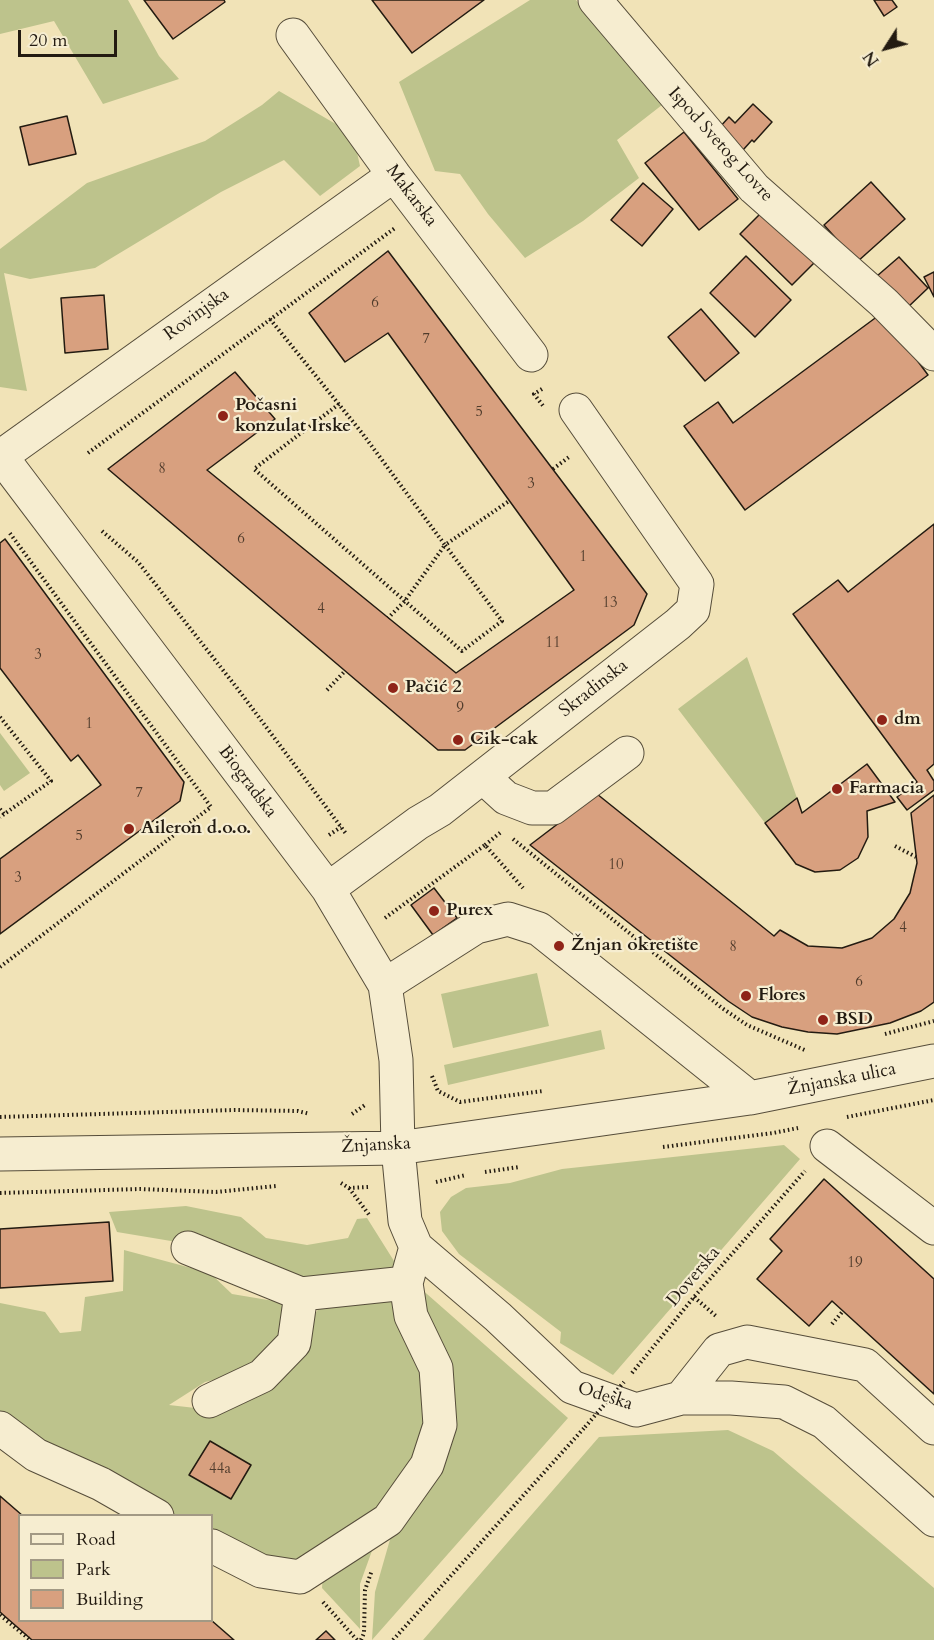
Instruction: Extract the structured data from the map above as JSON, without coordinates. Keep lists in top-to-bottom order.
{
  "streets": {
    "street": [
      "Ispod Svetog Lovre",
      "Makarska",
      "Rovinjska",
      "Skradinska",
      "Biogradska",
      "Žnjanska ulica",
      "Žnjanska",
      "Odeska"
    ],
    "path": ["Doverska"]
  },
  "crossings": [
    ["Makarska", "Rovinjska"],
    ["Rovinjska", "Biogradska"],
    ["Skradinska", "Biogradska"],
    ["Biogradska", "Žnjanska"],
    ["Biogradska", "Odeska"],
    ["Žnjanska ulica", "Žnjanska"],
    ["Žnjanska", "Odeska"]
  ],
  "places": [
    "Počasni konzulat Irske",
    "Pačić 2",
    "dm",
    "Cik-cak",
    "Farmacia",
    "Aileron d.o.o.",
    "Purex",
    "Žnjan okretište",
    "Flores",
    "BSD"
  ],
  "house_numbers": [
    "6",
    "7",
    "5",
    "8",
    "3",
    "6",
    "1",
    "13",
    "4",
    "11",
    "3",
    "9",
    "1",
    "7",
    "5",
    "10",
    "3",
    "4",
    "8",
    "6",
    "19",
    "44a"
  ],
  "legend": ["Road", "Park", "Building"],
  "scale_bar": "20 m",
  "north": "bottom left"
}
